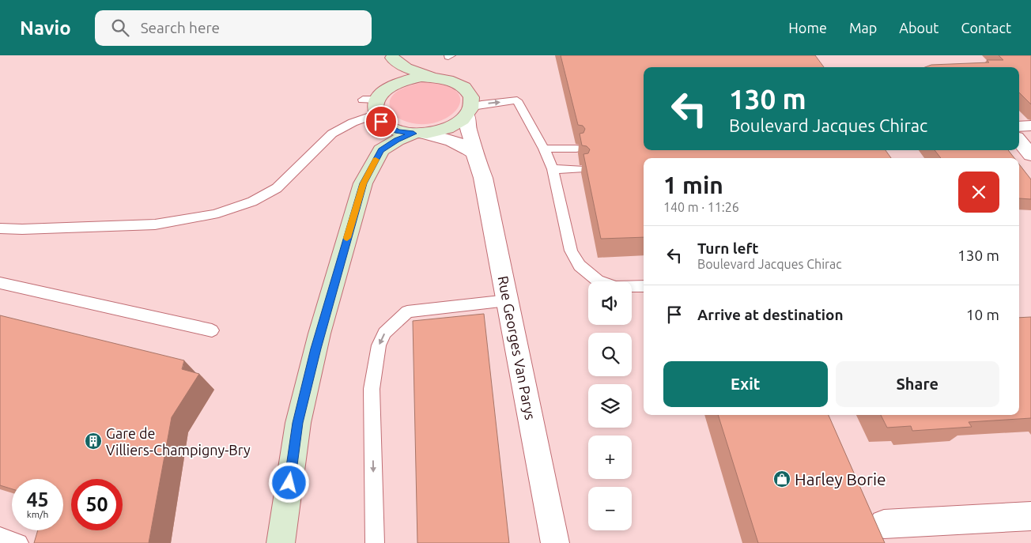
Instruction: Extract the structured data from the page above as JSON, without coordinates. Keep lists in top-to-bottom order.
{
  "streets": {
    "street": ["Rue Georges Van Parys"]
  },
  "places": {
    "building": ["Gare de Villiers-Champigny-Bry"],
    "shop": ["Harley Borie"]
  },
  "page": {
    "header": "Navio",
    "search": "Search here",
    "nav": [
      "Home",
      "Map",
      "About",
      "Contact"
    ],
    "turn": ["130 m", "Boulevard Jacques Chirac"],
    "heading": ["1 min", "140 m · 11:26"],
    "list": [
      {
        "name": "Turn left",
        "note": "Boulevard Jacques Chirac",
        "value": "130 m"
      },
      {
        "name": "Arrive at destination",
        "value": "10 m"
      }
    ],
    "map_buttons": ["+", "−"],
    "buttons": ["Exit", "Share"],
    "speed": "45 km/h",
    "limit": "50"
  }
}
